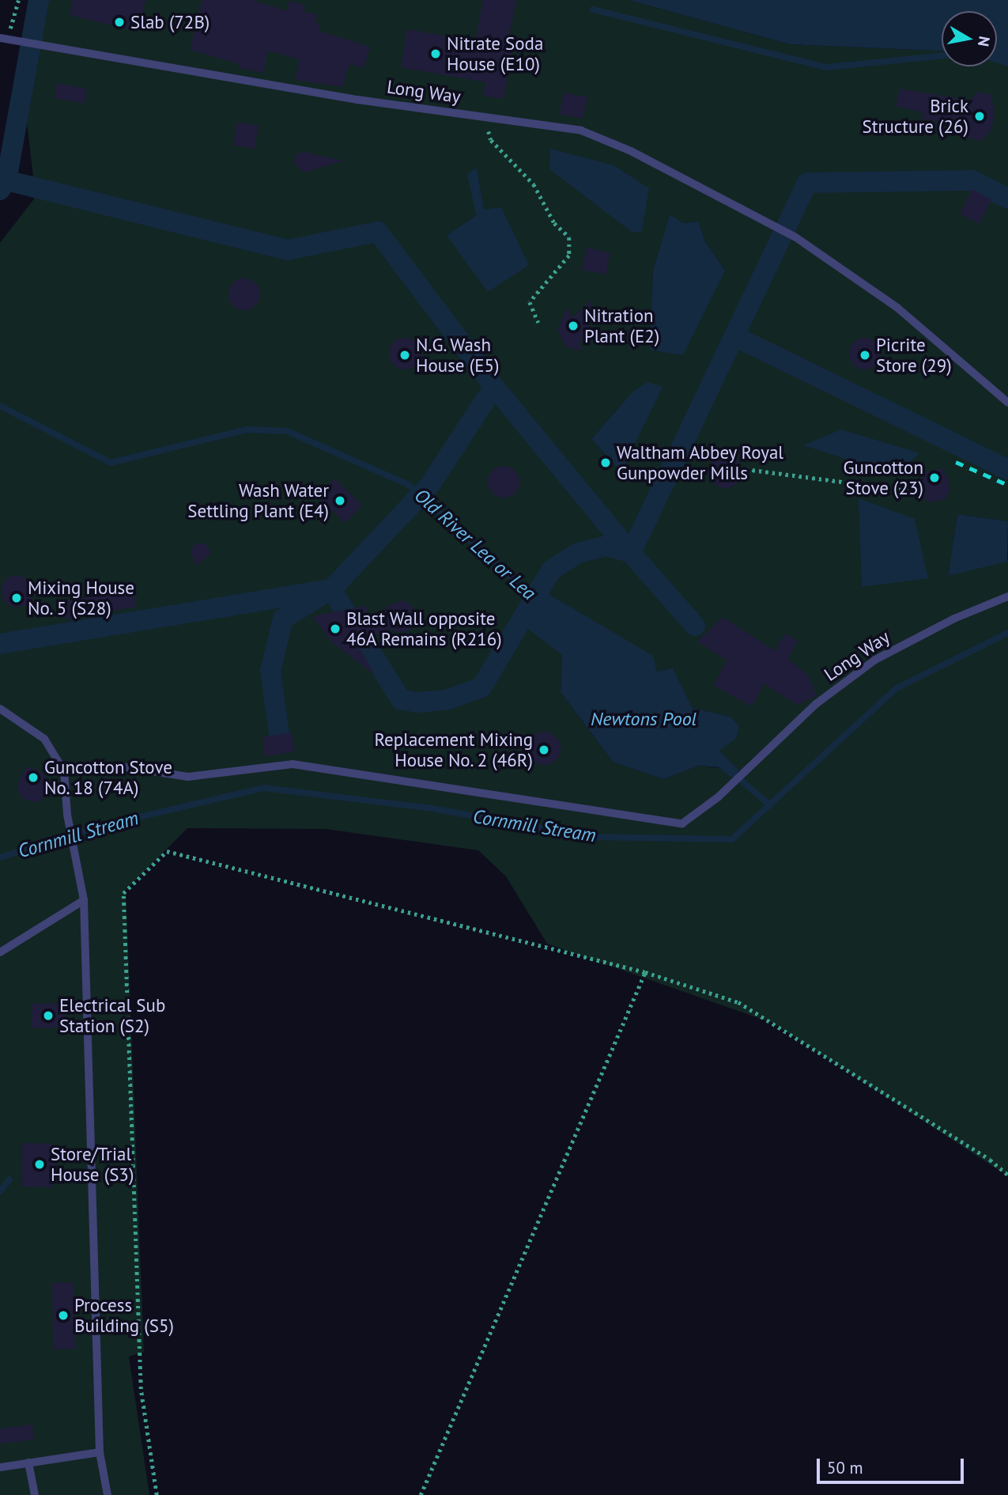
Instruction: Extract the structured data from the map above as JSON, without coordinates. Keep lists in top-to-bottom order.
{
  "streets": {
    "lane": ["Long Way"]
  },
  "water": ["Old River Lea or Lea", "Newtons Pool", "Cornmill Stream"],
  "places": [
    "Slab (72B)",
    "Nitrate Soda House (E10)",
    "Brick Structure (26)",
    "Nitration Plant (E2)",
    "N.G. Wash House (E5)",
    "Picrite Store (29)",
    "Waltham Abbey Royal Gunpowder Mills",
    "Guncotton Stove (23)",
    "Wash Water Settling Plant (E4)",
    "Mixing House No. 5 (S28)",
    "Blast Wall opposite 46A Remains (R216)",
    "Replacement Mixing House No. 2 (46R)",
    "Guncotton Stove No. 18 (74A)",
    "Electrical Sub Station (S2)",
    "Store/Trial House (S3)",
    "Process Building (S5)"
  ],
  "scale_bar": "50 m",
  "north": "right"
}
